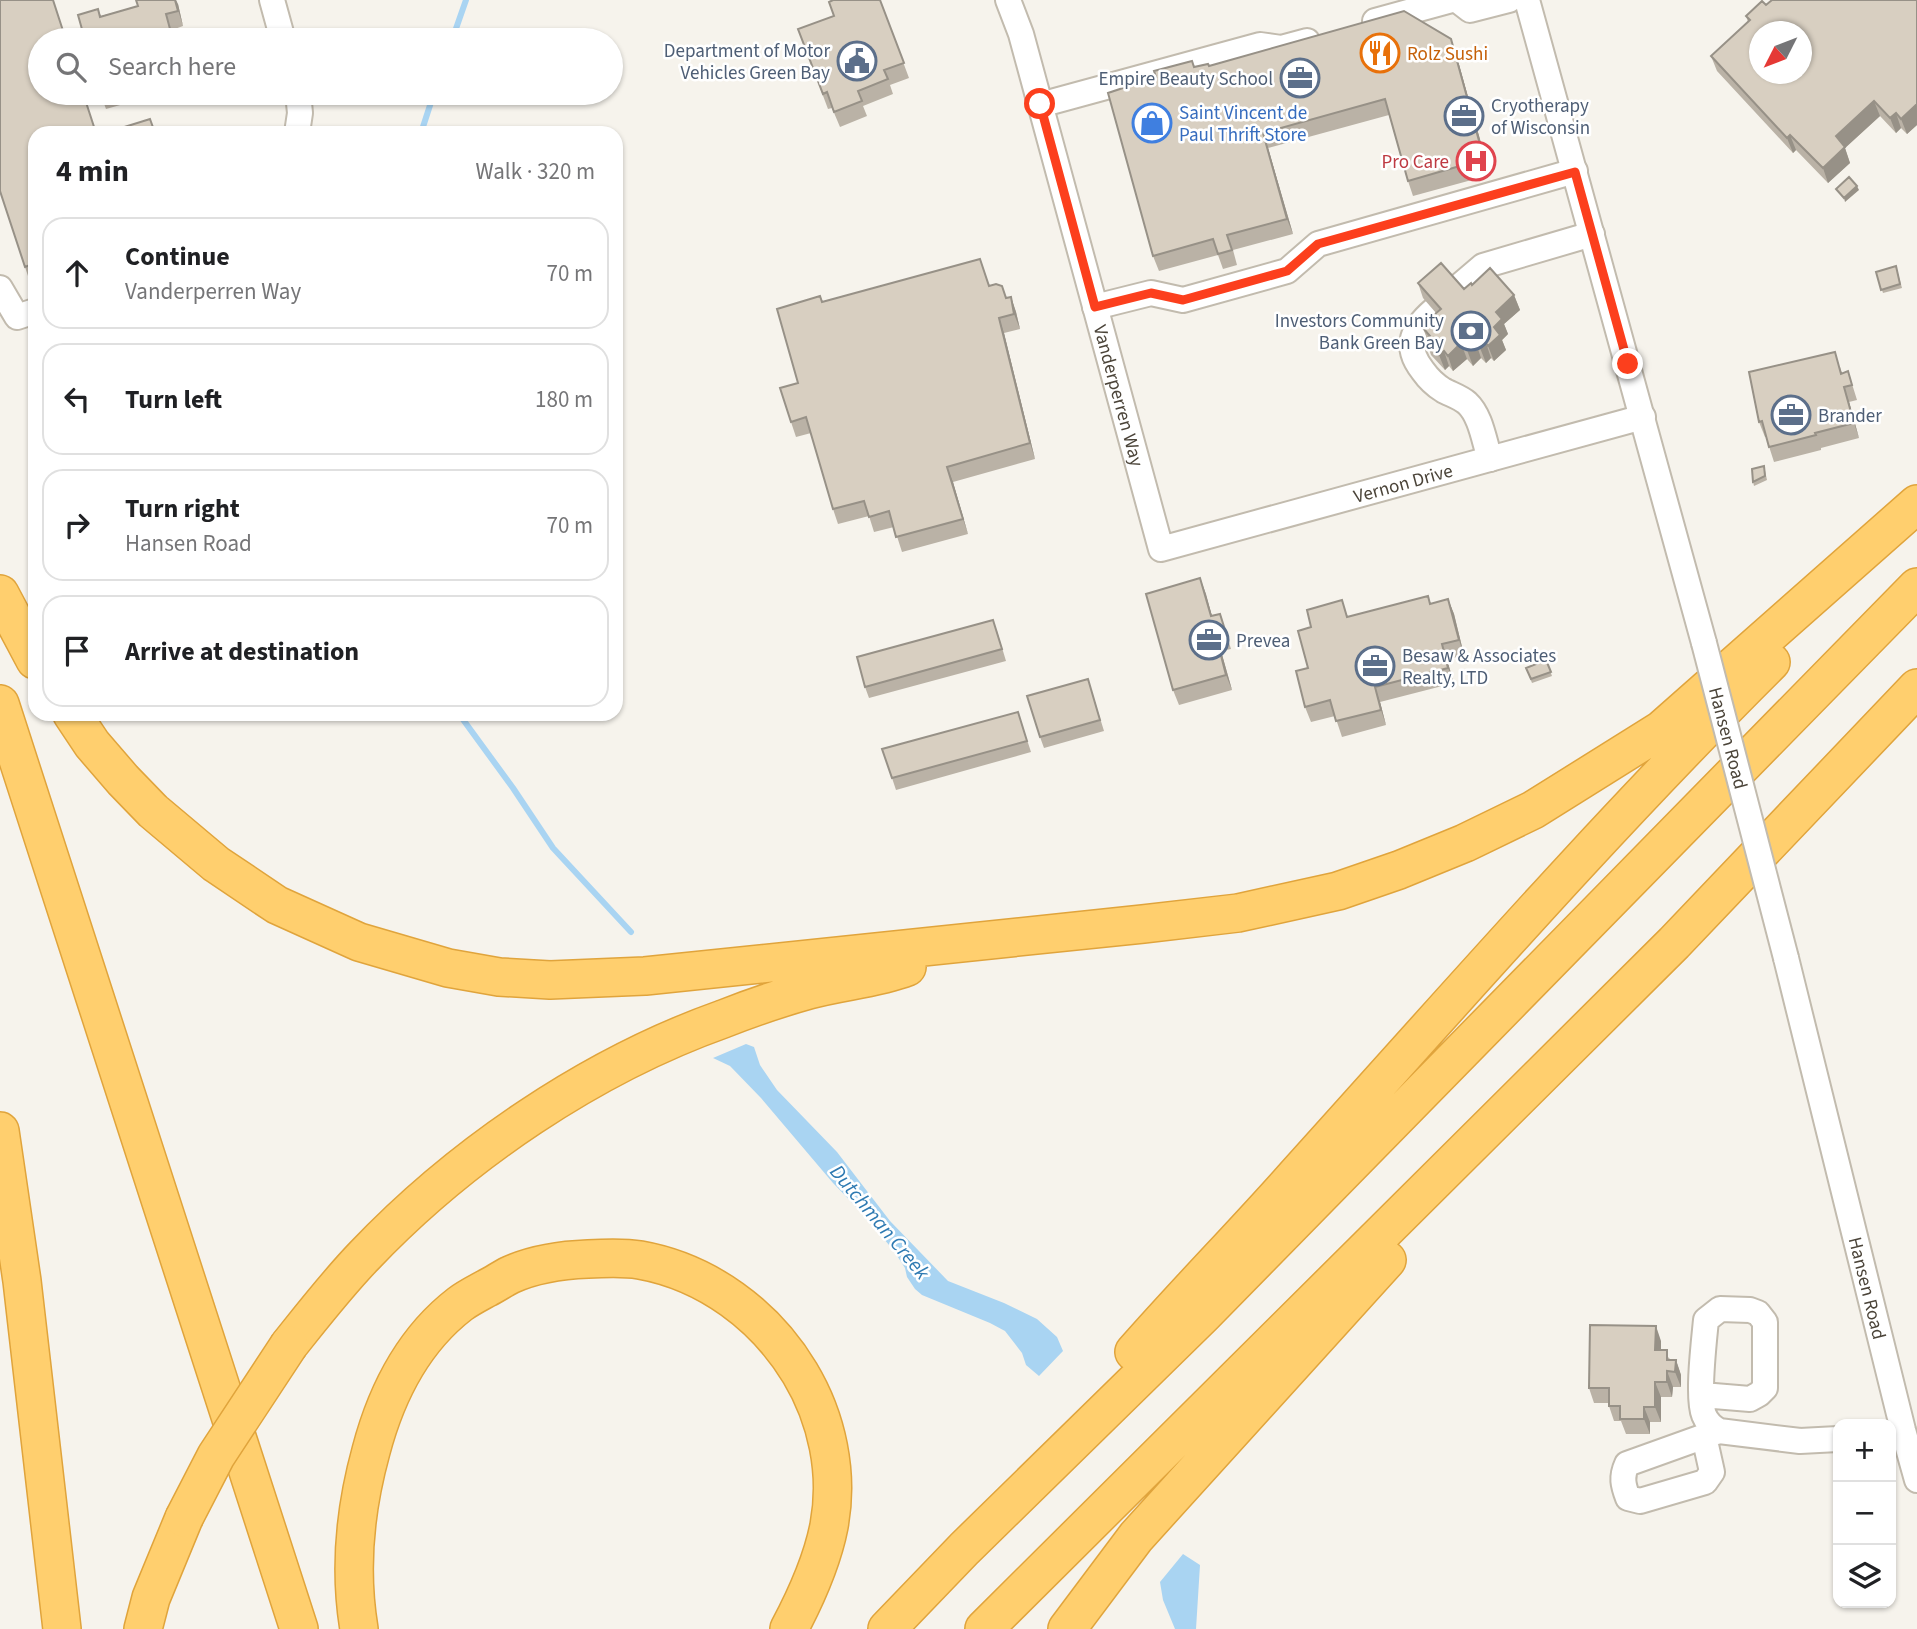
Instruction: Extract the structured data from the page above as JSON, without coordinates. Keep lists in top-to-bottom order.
{
  "streets": {
    "street": ["Vanderperren Way", "Vernon Drive", "Hansen Road"]
  },
  "crossings": [
    ["Vanderperren Way", "Vernon Drive"],
    ["Vernon Drive", "Hansen Road"]
  ],
  "water": ["Dutchman Creek"],
  "places": {
    "restaurant": ["Rolz Sushi"],
    "public building": ["Department of Motor Vehicles Green Bay"],
    "office": [
      "Empire Beauty School",
      "Cryotherapy of Wisconsin",
      "Brander",
      "Prevea",
      "Besaw & Associates Realty, LTD"
    ],
    "shop": ["Saint Vincent de Paul Thrift Store"],
    "hospital": ["Pro Care"],
    "bank": ["Investors Community Bank Green Bay"]
  },
  "north": "bottom left",
  "page": {
    "search": "Search here",
    "heading": ["4 min", "Walk · 320 m"],
    "list": [
      ["Continue", "Vanderperren Way", "70 m"],
      ["Turn left", "180 m"],
      ["Turn right", "Hansen Road", "70 m"],
      "Arrive at destination"
    ],
    "map_buttons": ["+", "−"]
  }
}
